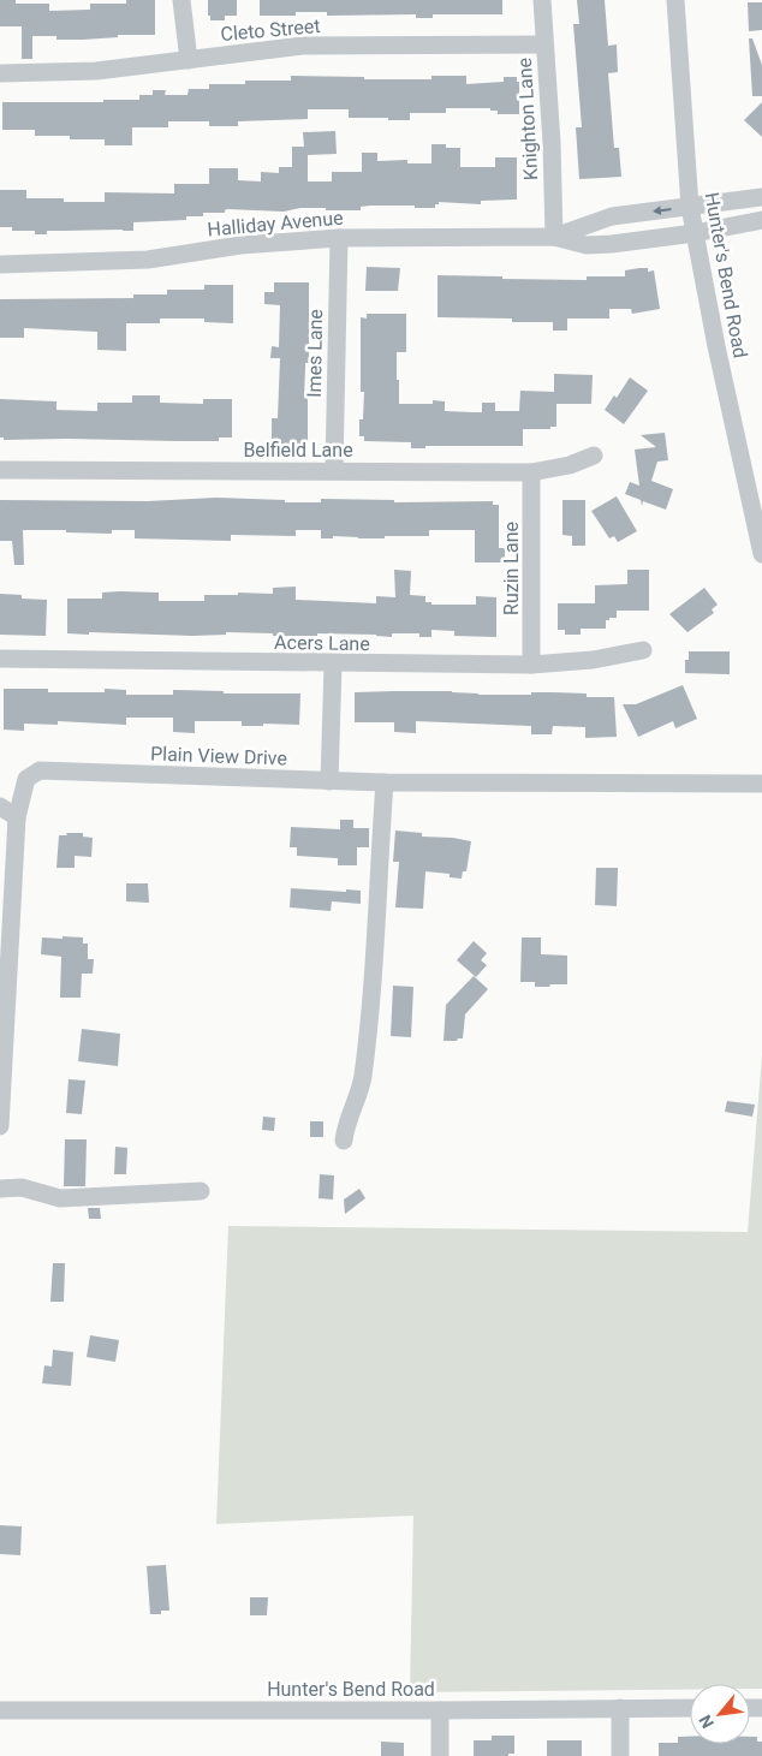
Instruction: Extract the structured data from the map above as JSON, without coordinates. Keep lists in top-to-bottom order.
{
  "streets": {
    "street": [
      "Cleto Street",
      "Knighton Lane",
      "Halliday Avenue",
      "Hunter's Bend Road",
      "Imes Lane",
      "Belfield Lane",
      "Ruzin Lane",
      "Acers Lane",
      "Plain View Drive"
    ]
  },
  "crossings": [
    ["Cleto Street", "Knighton Lane"],
    ["Knighton Lane", "Halliday Avenue"],
    ["Halliday Avenue", "Hunter's Bend Road"],
    ["Halliday Avenue", "Imes Lane"],
    ["Imes Lane", "Belfield Lane"],
    ["Belfield Lane", "Ruzin Lane"],
    ["Ruzin Lane", "Acers Lane"]
  ],
  "north": "bottom left"
}
